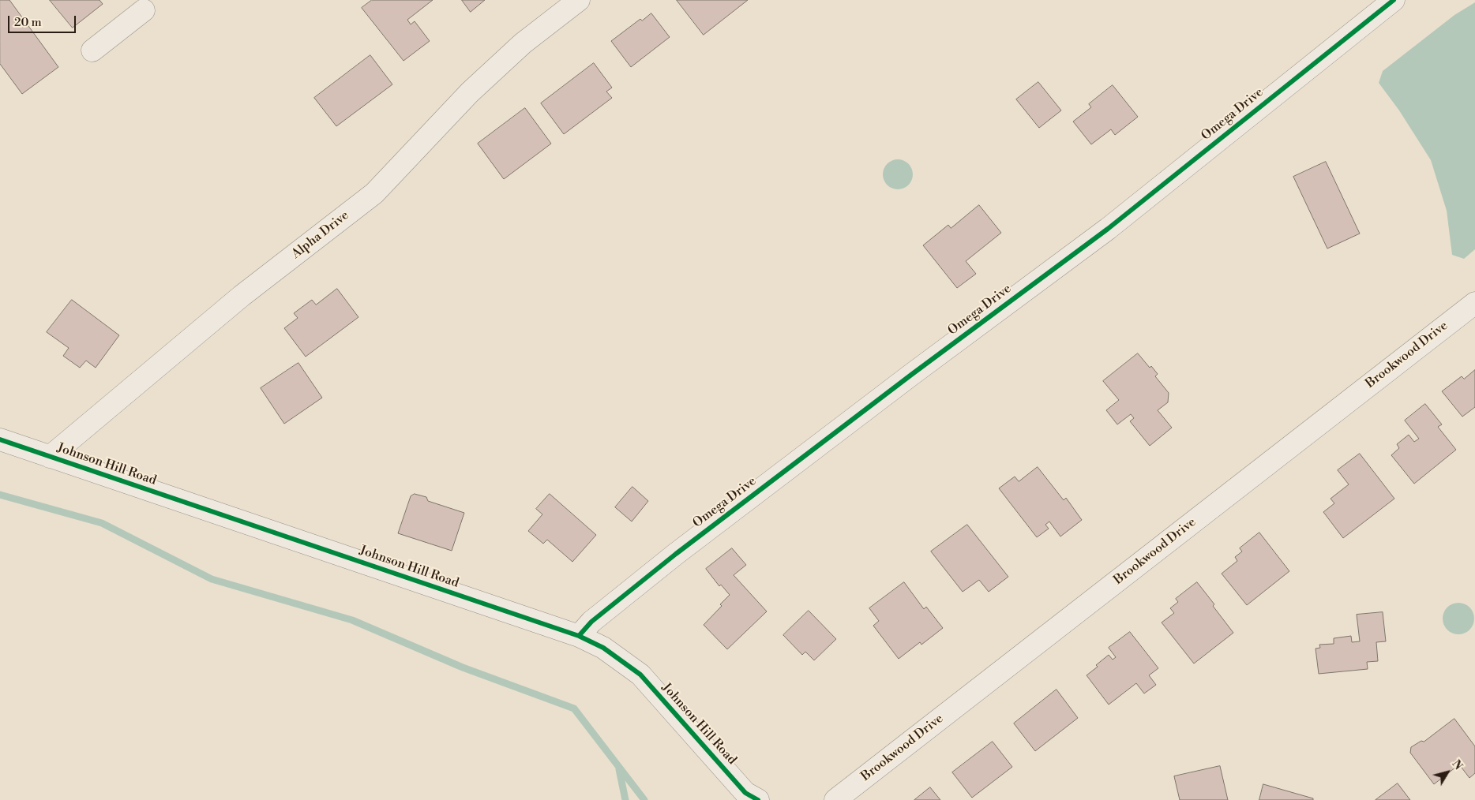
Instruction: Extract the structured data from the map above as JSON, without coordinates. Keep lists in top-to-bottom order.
{
  "streets": {
    "street": [
      "Omega Drive",
      "Alpha Drive",
      "Brookwood Drive",
      "Johnson Hill Road"
    ]
  },
  "crossings": [
    ["Omega Drive", "Johnson Hill Road"],
    ["Alpha Drive", "Johnson Hill Road"]
  ],
  "scale_bar": "20 m",
  "north": "top right"
}
